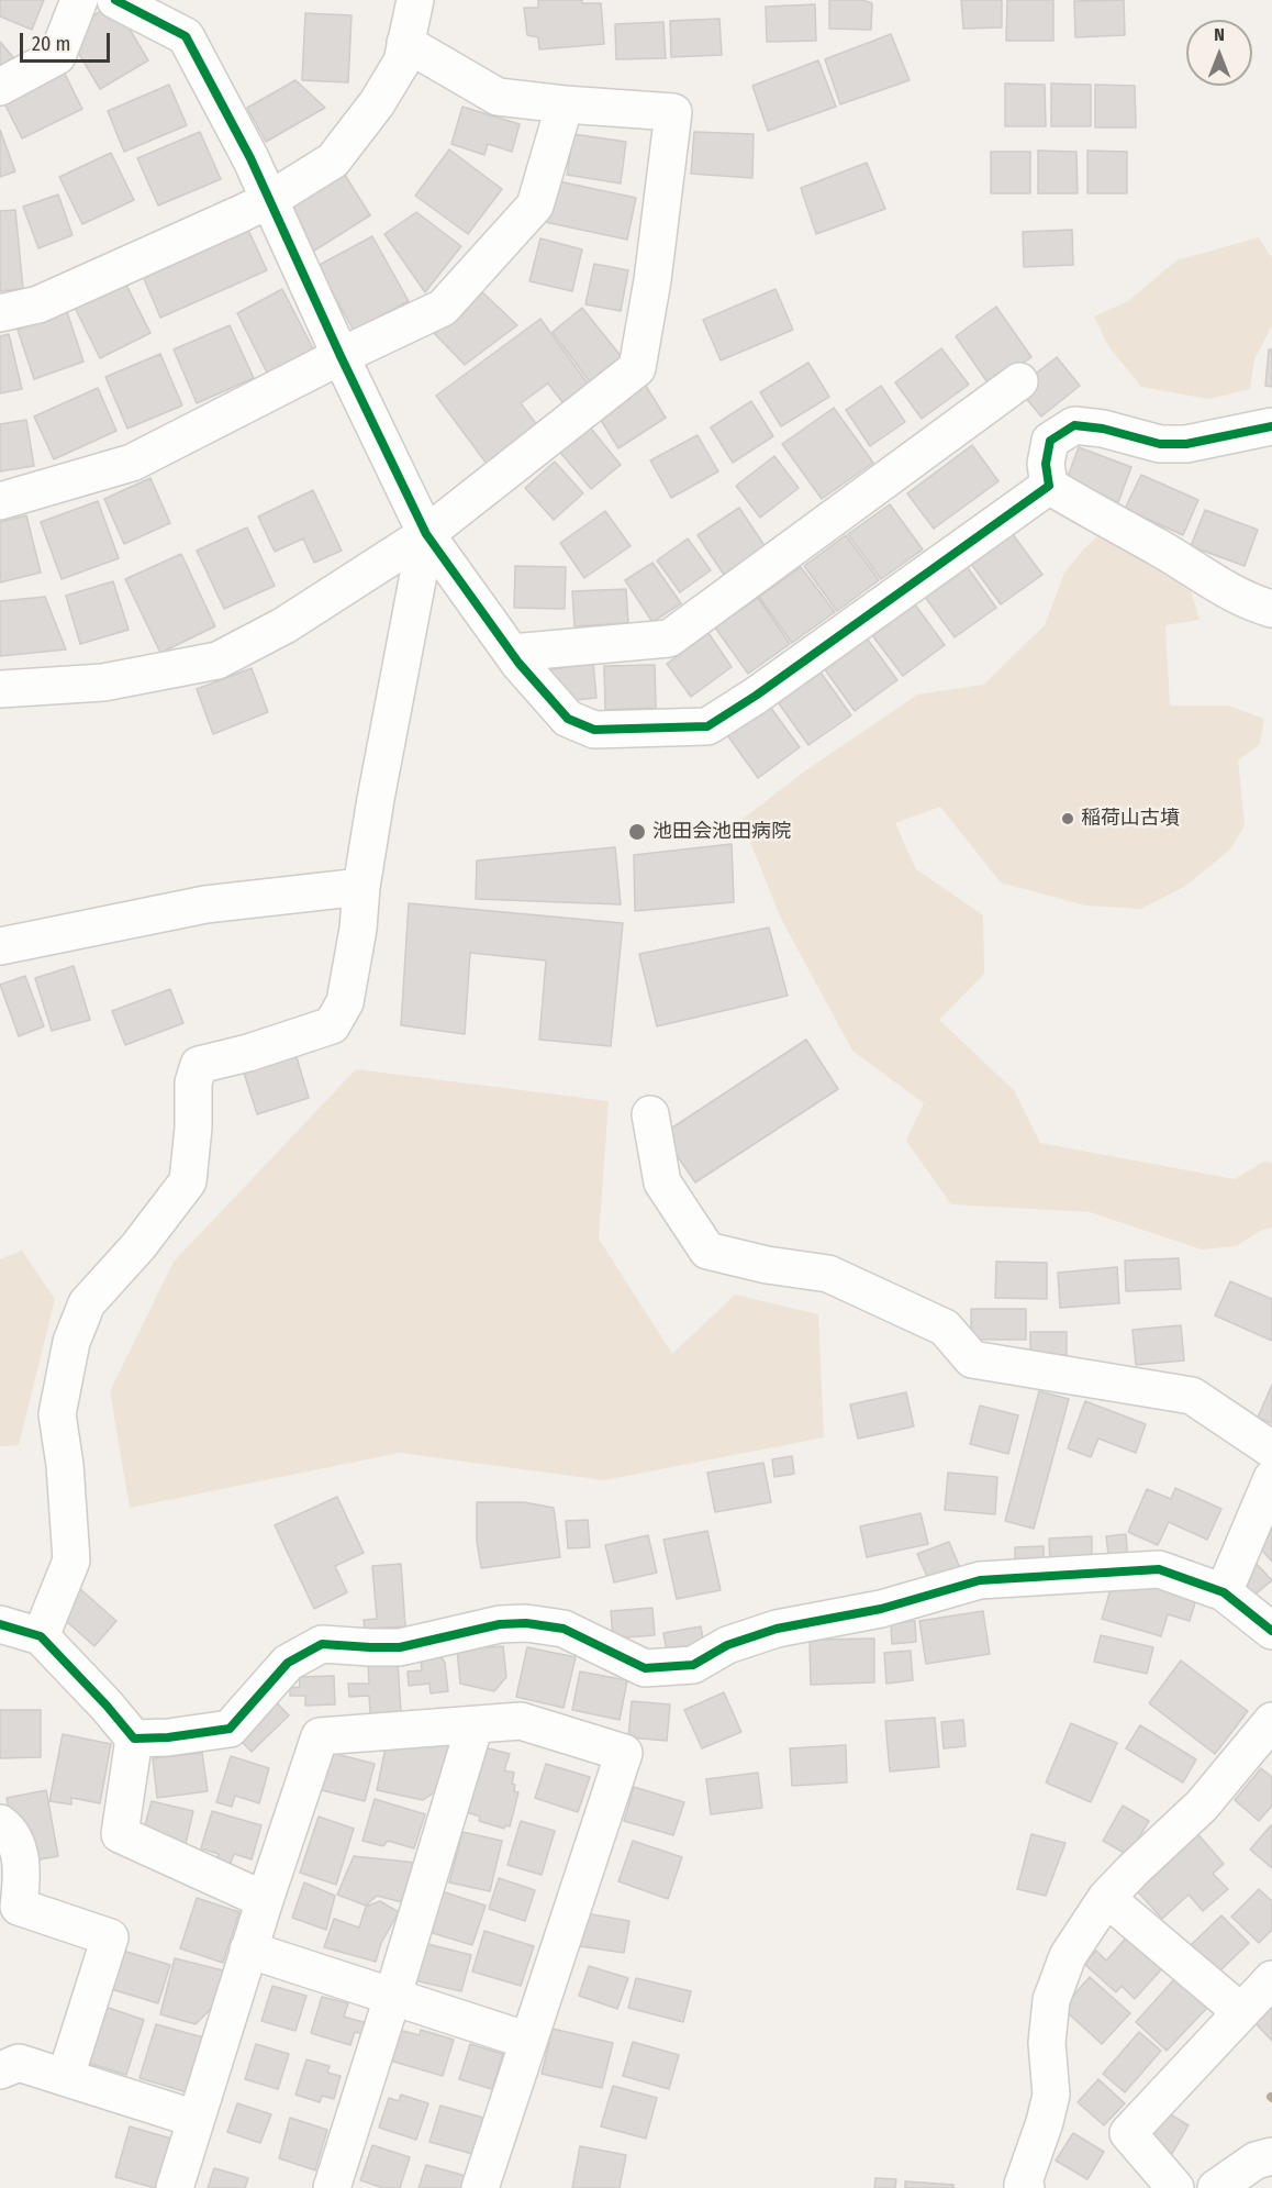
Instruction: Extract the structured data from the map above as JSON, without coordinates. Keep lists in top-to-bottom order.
{
  "places": ["稲荷山古墳", "池田会池田病院"],
  "scale_bar": "20 m",
  "north": "top"
}
